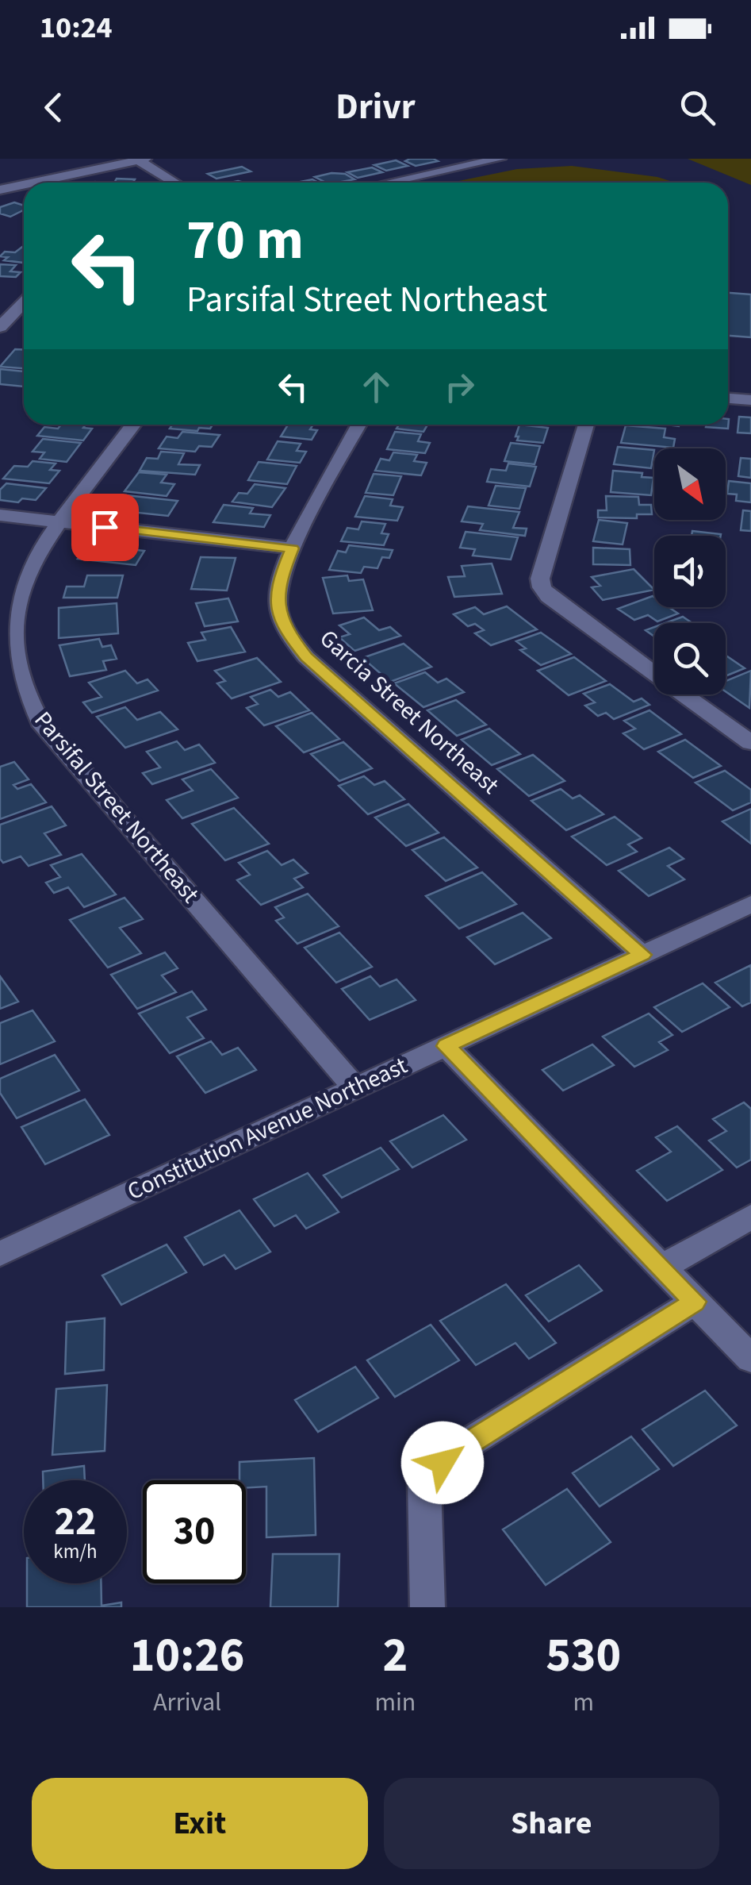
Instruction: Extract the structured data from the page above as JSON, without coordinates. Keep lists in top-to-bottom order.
{
  "streets": {
    "street": ["Garcia Street Northeast", "Parsifal Street Northeast", "Constitution Avenue Northeast"]
  },
  "crossings": [
    ["Garcia Street Northeast", "Constitution Avenue Northeast"],
    ["Parsifal Street Northeast", "Constitution Avenue Northeast"]
  ],
  "north": "bottom right",
  "page": {
    "status": "10:24",
    "header": "Drivr",
    "turn": ["70 m", "Parsifal Street Northeast"],
    "speed": "22 km/h",
    "limit": "30",
    "eta": [
      "10:26",
      "Arrival",
      "2",
      "min",
      "530",
      "m"
    ],
    "buttons": ["Exit", "Share"]
  }
}
